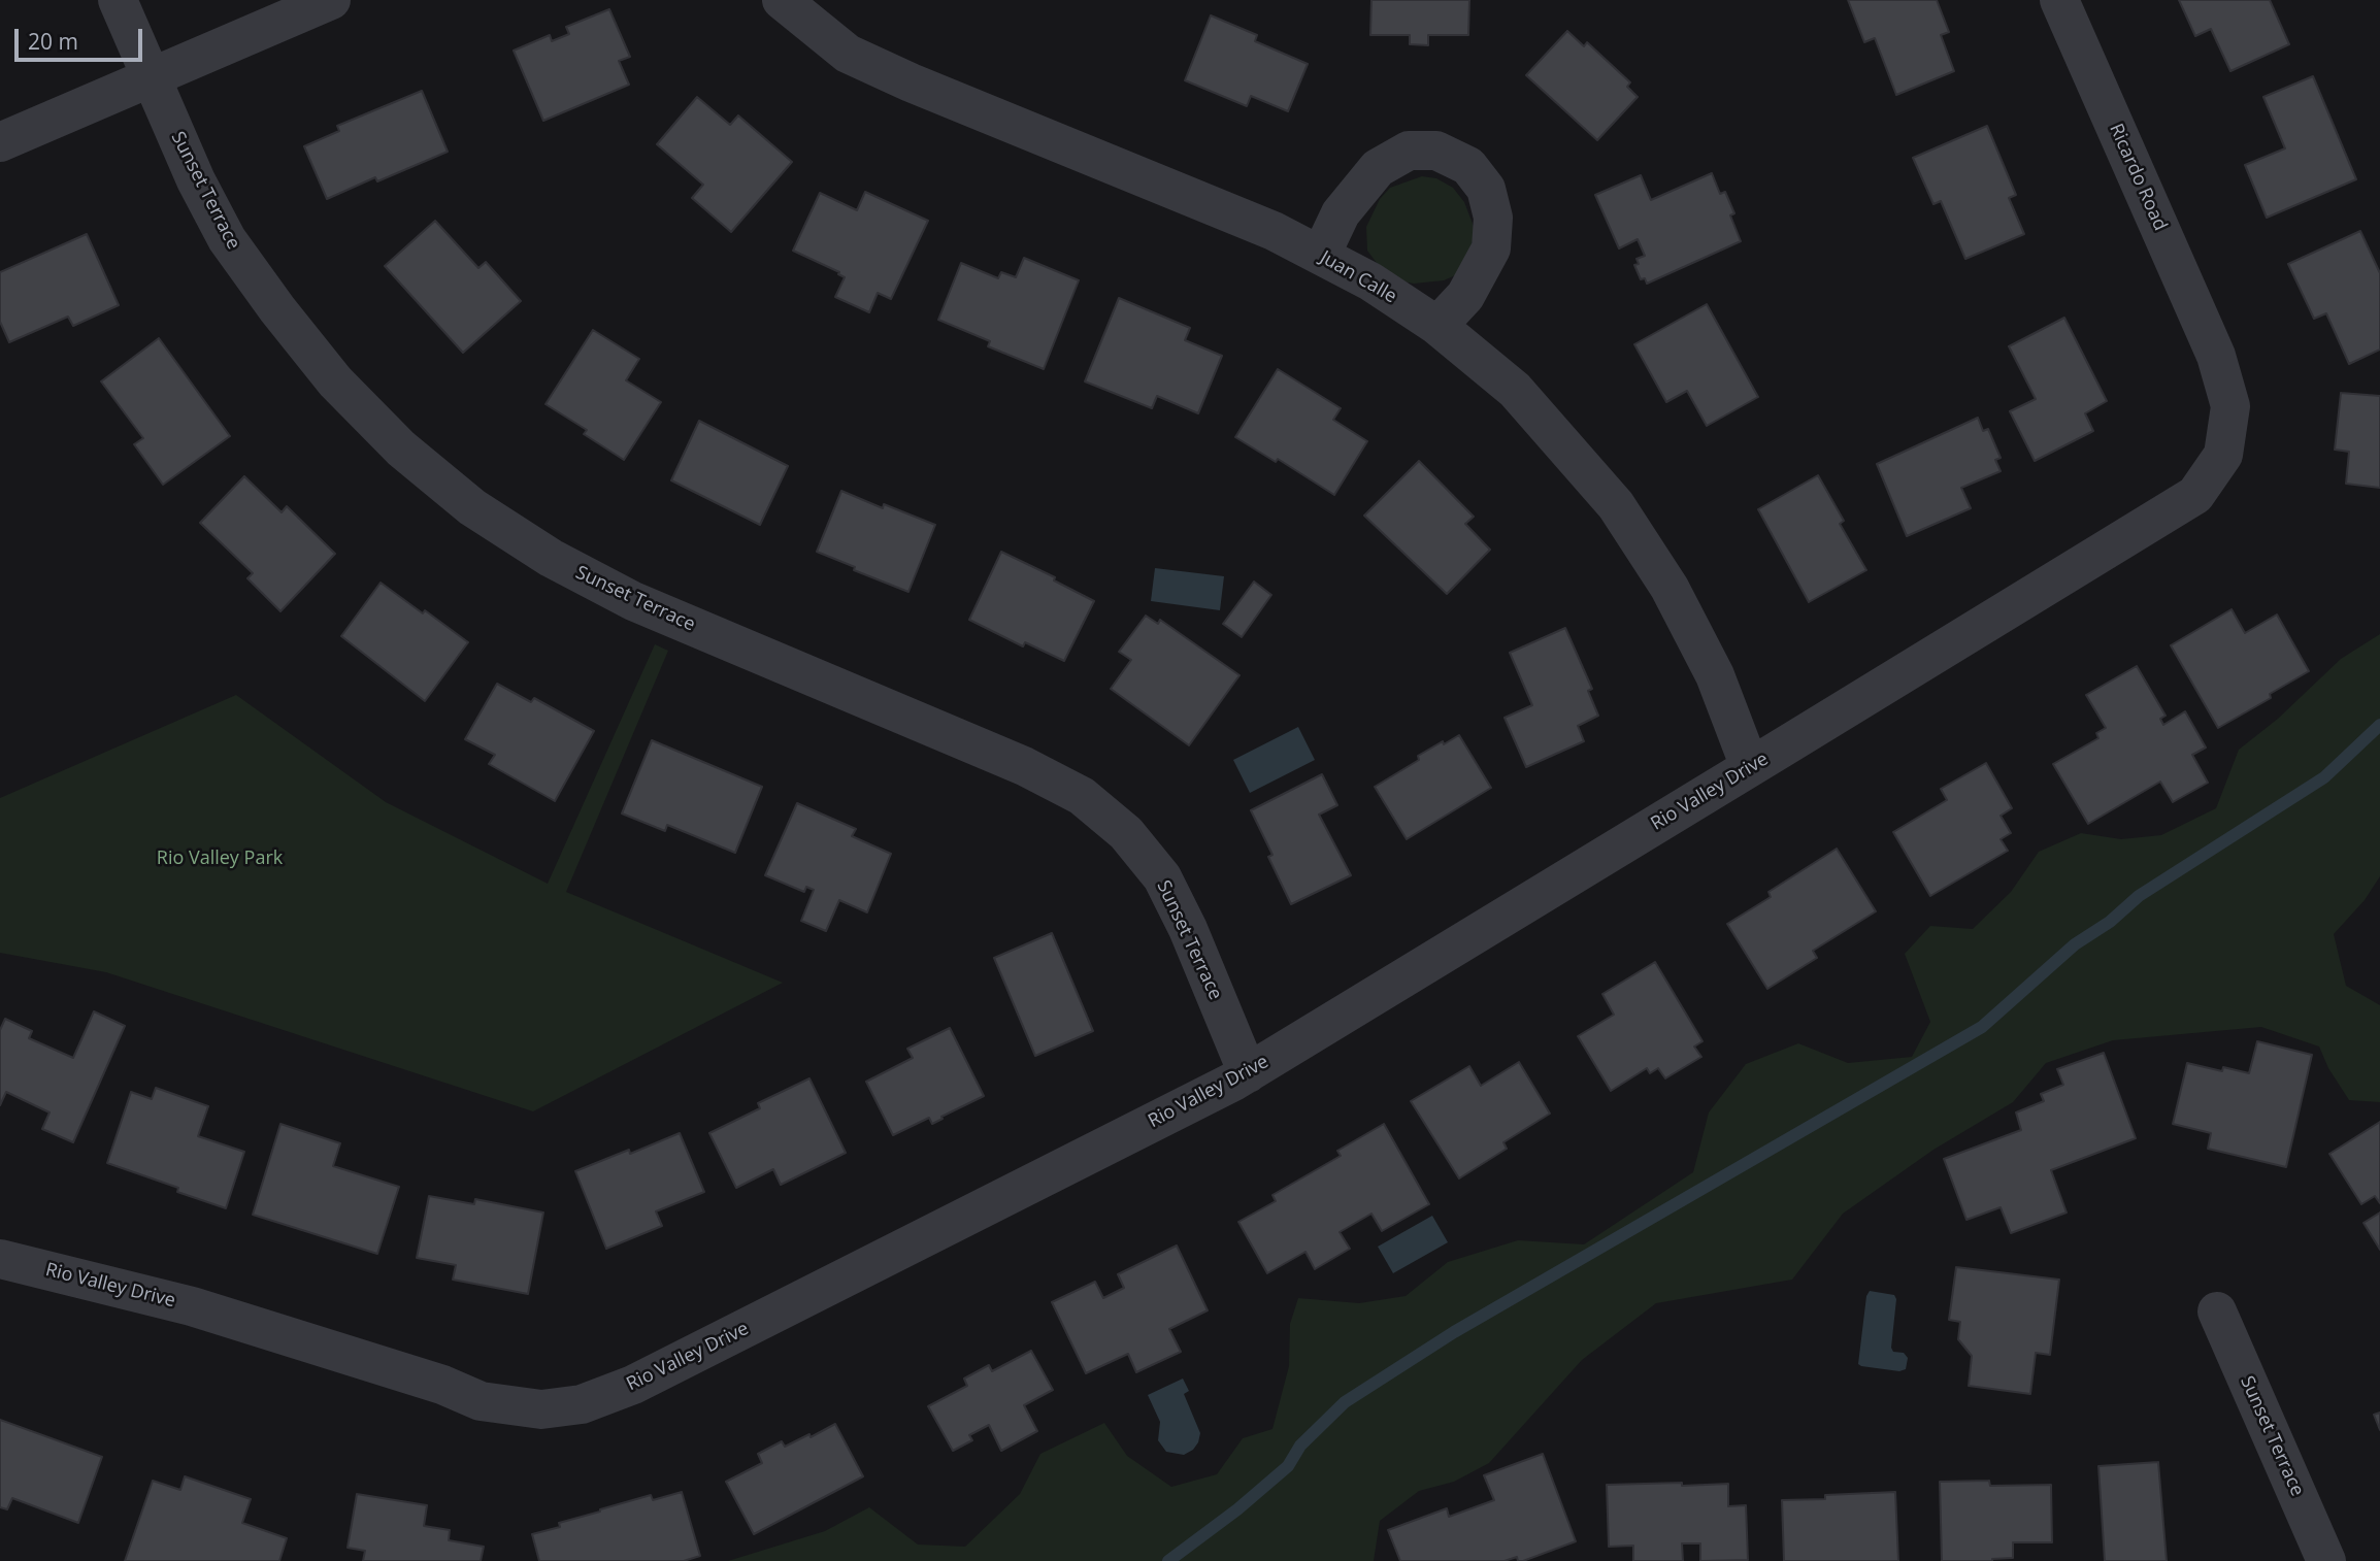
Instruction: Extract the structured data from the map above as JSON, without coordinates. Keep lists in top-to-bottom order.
{
  "streets": {
    "street": [
      "Ricardo Road",
      "Sunset Terrace",
      "Juan Calle",
      "Rio Valley Drive"
    ]
  },
  "crossings": [
    ["Ricardo Road", "Rio Valley Drive"],
    ["Sunset Terrace", "Rio Valley Drive"],
    ["Juan Calle", "Rio Valley Drive"]
  ],
  "parks": ["Rio Valley Park"],
  "scale_bar": "20 m"
}
